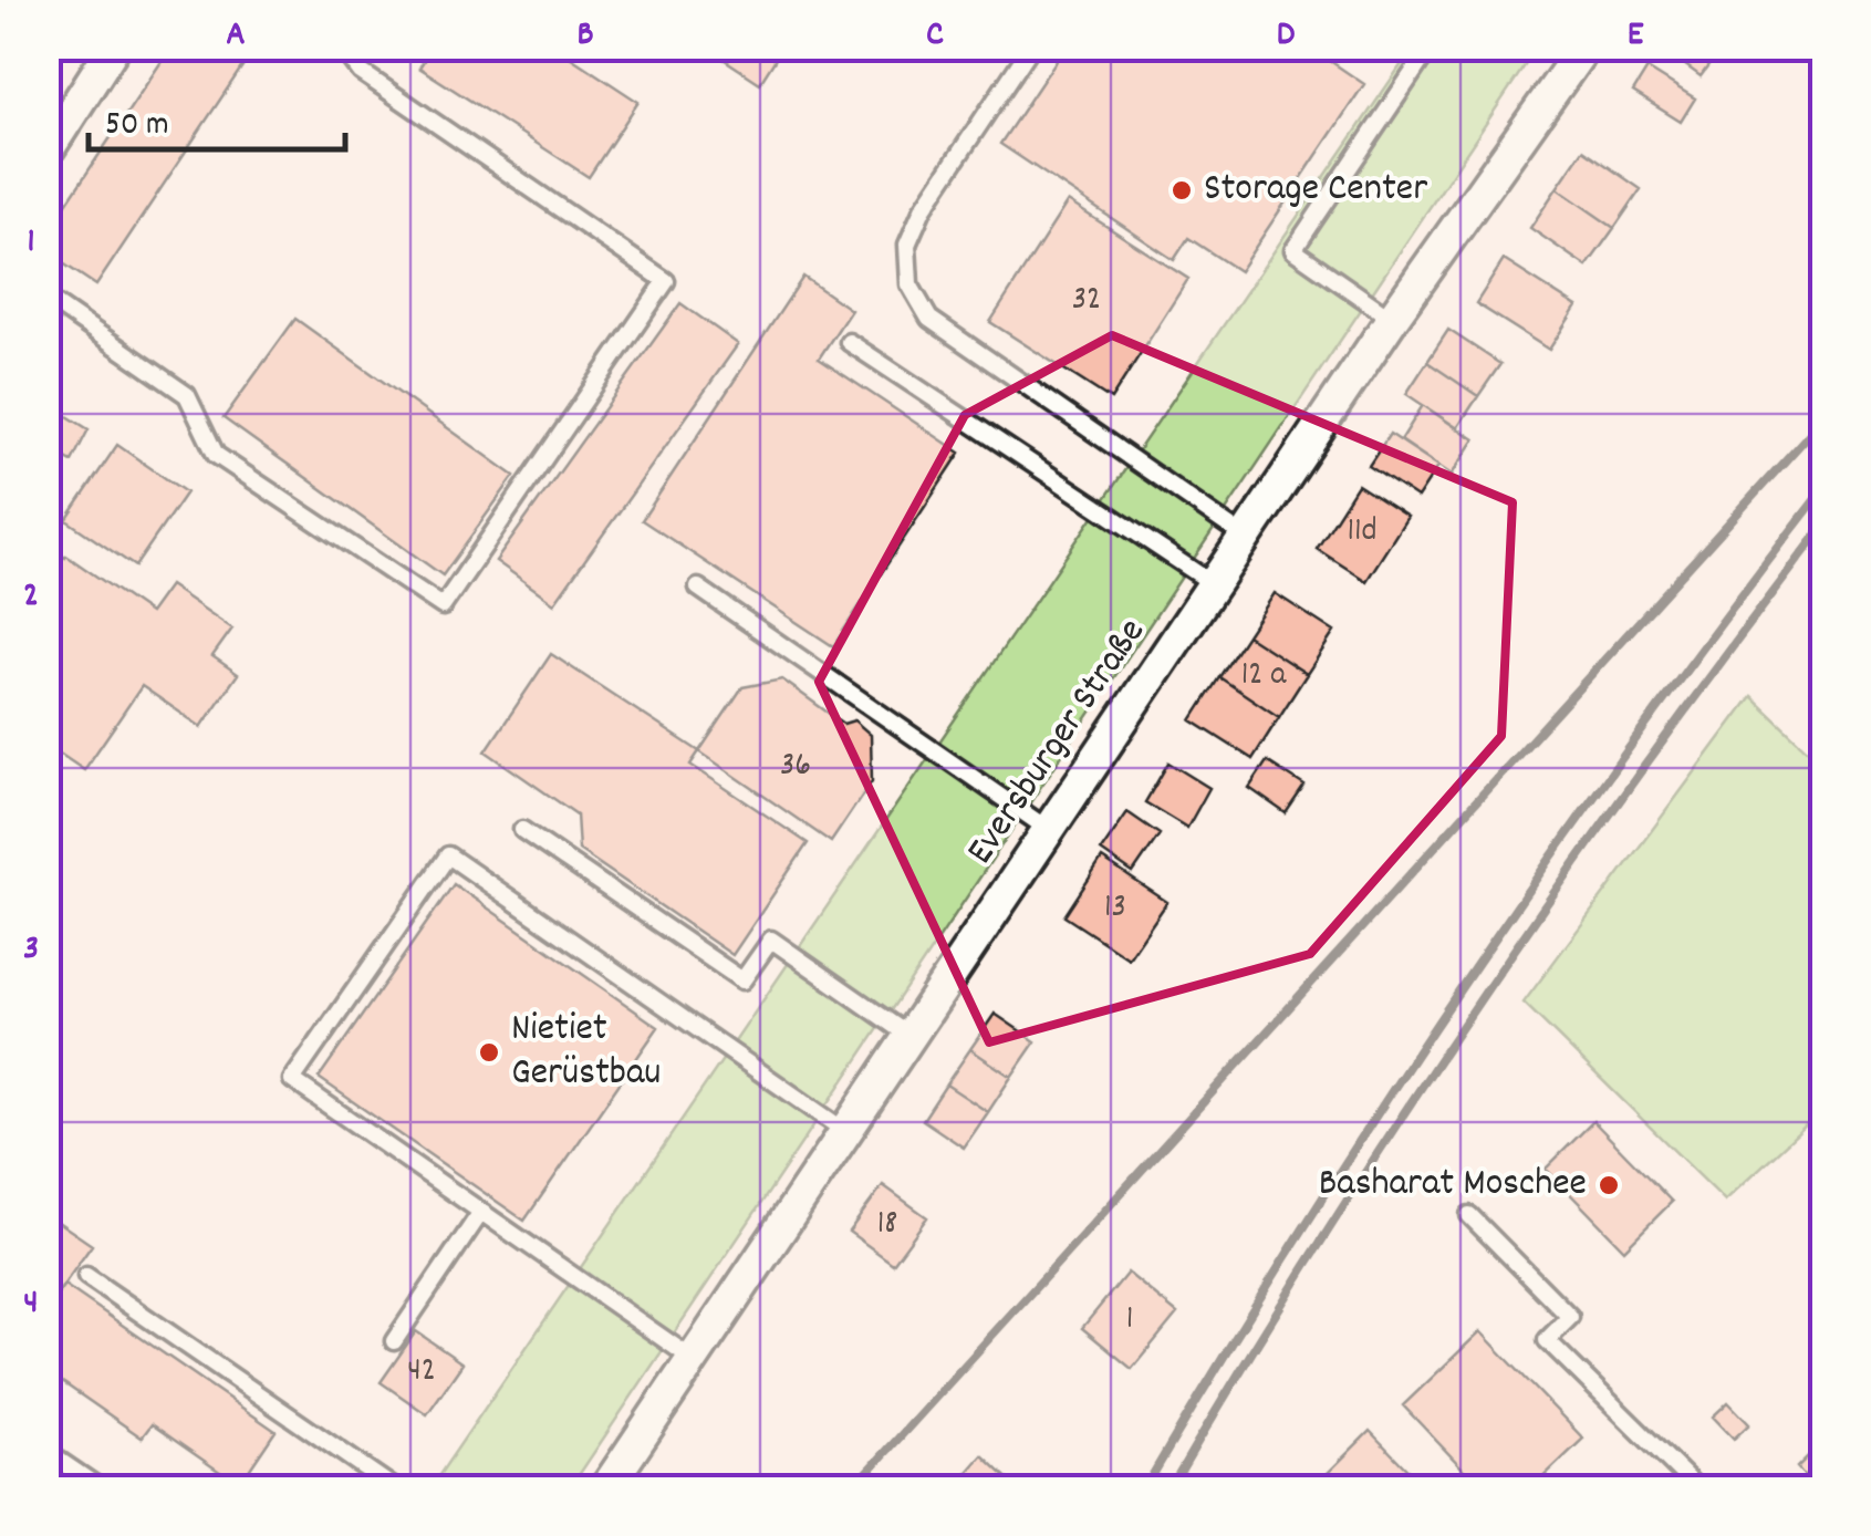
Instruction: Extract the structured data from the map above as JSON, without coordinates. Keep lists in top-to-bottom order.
{
  "streets": {
    "street": ["Eversburger Straße"]
  },
  "places": ["Storage Center", "Nietiet Gerüstbau", "Basharat Moschee"],
  "house_numbers": [
    "32",
    "11d",
    "12 a",
    "36",
    "13",
    "18",
    "1",
    "42"
  ],
  "scale_bar": "50 m",
  "grid": {
    "columns": [
      "A",
      "B",
      "C",
      "D",
      "E"
    ],
    "rows": [
      "1",
      "2",
      "3",
      "4"
    ]
  }
}
